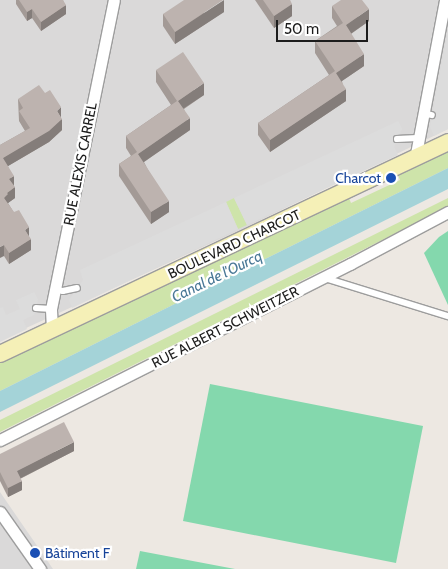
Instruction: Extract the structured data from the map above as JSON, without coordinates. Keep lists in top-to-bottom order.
{
  "streets": {
    "street": ["RUE ALEXIS CARREL", "BOULEVARD CHARCOT", "RUE ALBERT SCHWEITZER"]
  },
  "crossings": [
    ["RUE ALEXIS CARREL", "BOULEVARD CHARCOT"]
  ],
  "water": ["Canal de l'Ourcq"],
  "places": ["Charcot", "Bâtiment F"],
  "scale_bar": "50 m"
}
